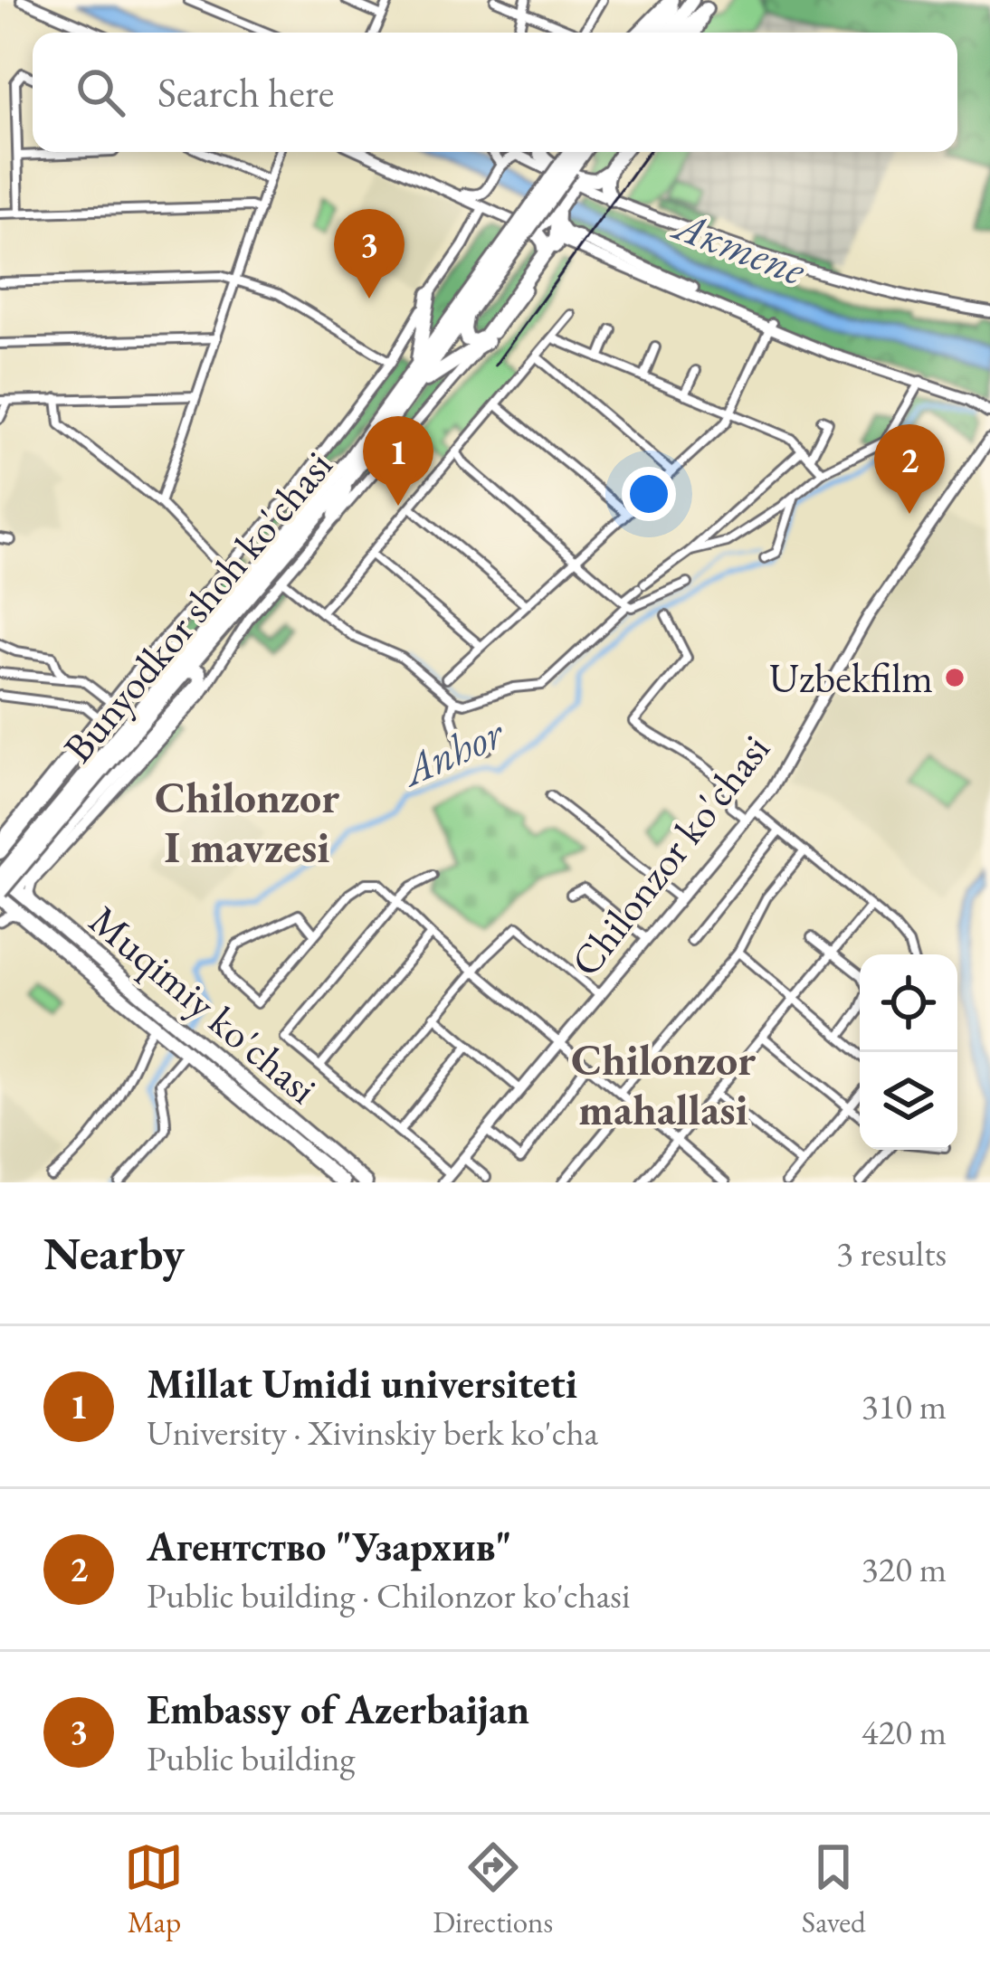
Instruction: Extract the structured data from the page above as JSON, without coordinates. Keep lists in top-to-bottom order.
{
  "streets": {
    "main road": ["Bunyodkor shoh ko'chasi", "Chilonzor ko'chasi", "Muqimiy ko'chasi"]
  },
  "crossings": [
    ["Bunyodkor shoh ko'chasi", "Muqimiy ko'chasi"]
  ],
  "districts": ["Chilonzor I mavzesi", "Chilonzor mahallasi"],
  "water": ["Актепе", "Anhor"],
  "places": ["Uzbekfilm"],
  "page": {
    "search": "Search here",
    "pins": ["3", "1", "2"],
    "heading": ["Nearby", "3 results"],
    "list": [
      {
        "mark": "1",
        "name": "Millat Umidi universiteti",
        "note": "University · Xivinskiy berk ko'cha",
        "value": "310 m"
      },
      {
        "mark": "2",
        "name": "Агентство \"Узархив\"",
        "note": "Public building · Chilonzor ko'chasi",
        "value": "320 m"
      },
      {
        "mark": "3",
        "name": "Embassy of Azerbaijan",
        "note": "Public building",
        "value": "420 m"
      }
    ],
    "nav": ["Map", "Directions", "Saved"]
  }
}
